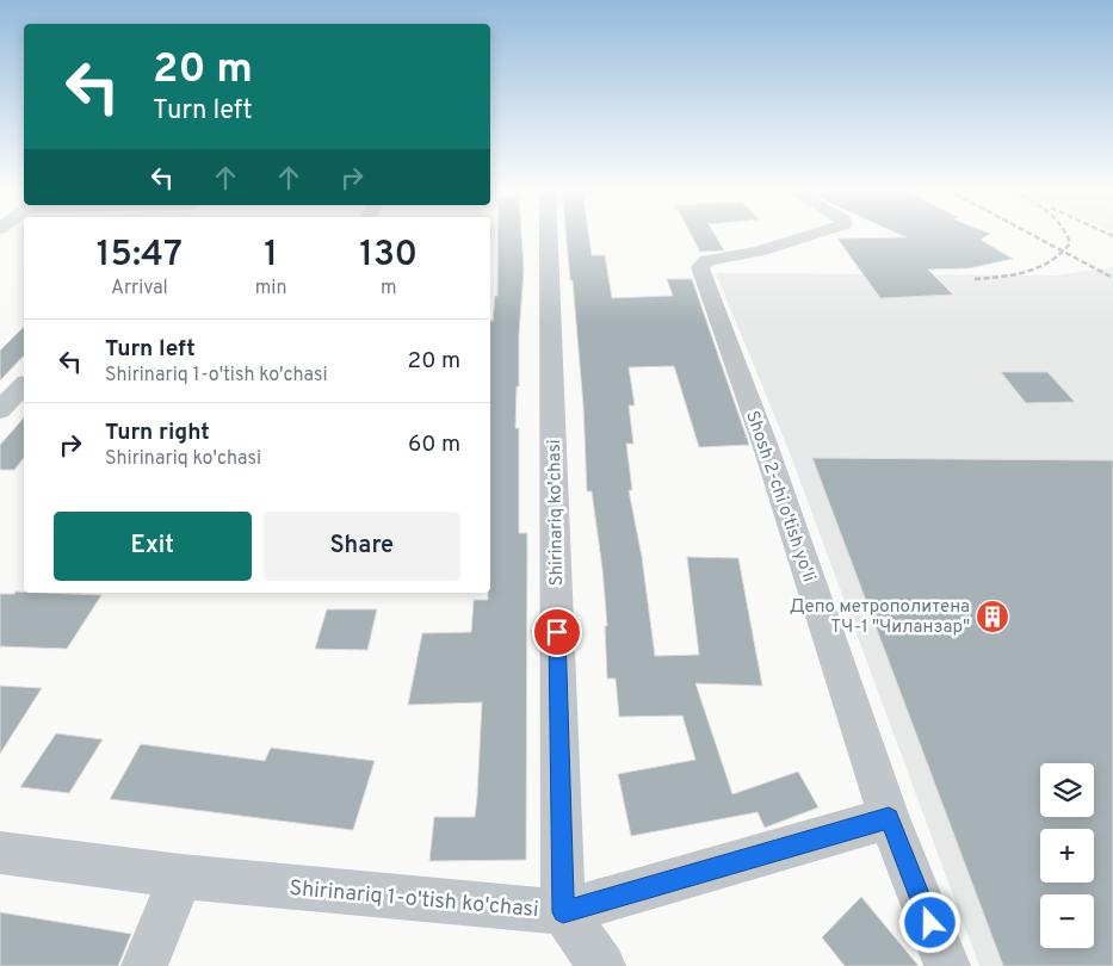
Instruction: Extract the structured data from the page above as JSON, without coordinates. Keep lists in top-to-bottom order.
{
  "streets": {
    "street": ["Shosh 2-chi o'tish yo'li", "Shirinariq ko'chasi", "Shirinariq 1-o'tish ko'chasi"]
  },
  "crossings": [
    ["Shosh 2-chi o'tish yo'li", "Shirinariq 1-o'tish ko'chasi"],
    ["Shirinariq ko'chasi", "Shirinariq 1-o'tish ko'chasi"]
  ],
  "places": {
    "building": ["Депо метрополитена ТЧ-1 \"Чиланзар\""]
  },
  "page": {
    "turn": ["20 m", "Turn left"],
    "eta": [
      "15:47",
      "Arrival",
      "1",
      "min",
      "130",
      "m"
    ],
    "list": [
      {
        "name": "Turn left",
        "note": "Shirinariq 1-o'tish ko'chasi",
        "value": "20 m"
      },
      {
        "name": "Turn right",
        "note": "Shirinariq ko'chasi",
        "value": "60 m"
      }
    ],
    "buttons": ["Exit", "Share"],
    "map_buttons": ["+", "−"]
  }
}
